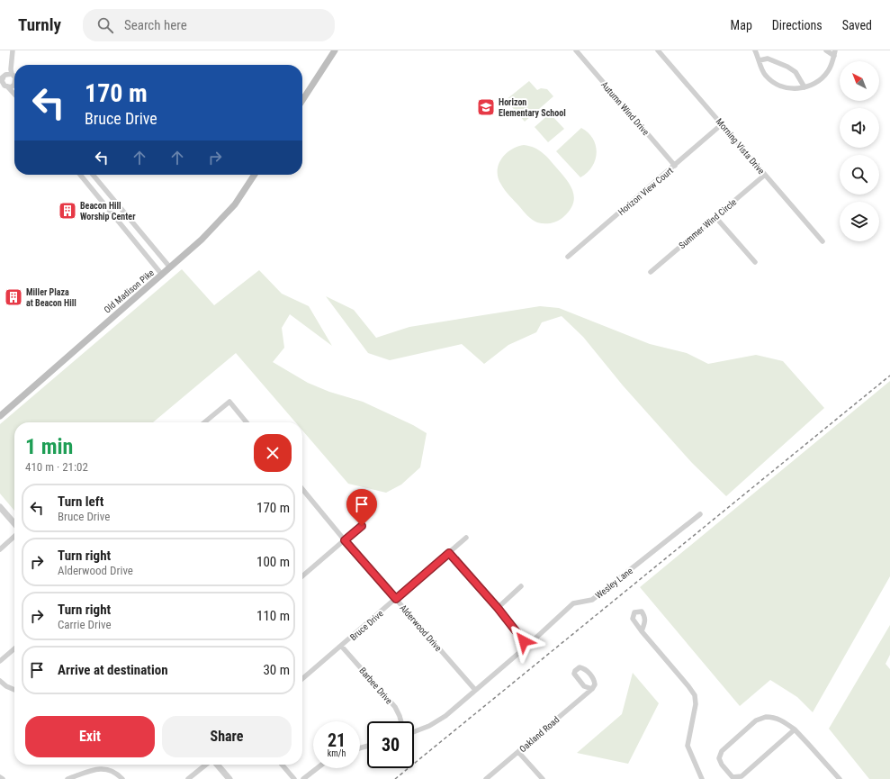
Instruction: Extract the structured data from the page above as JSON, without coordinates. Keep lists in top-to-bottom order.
{
  "streets": {
    "main road": ["Old Madison Pike"],
    "street": [
      "Autumn Wind Drive",
      "Morning Vista Drive",
      "Horizon View Court",
      "Summer Wind Circle",
      "Wesley Lane",
      "Bruce Drive",
      "Alderwood Drive",
      "Barbee Drive",
      "Oakland Road"
    ]
  },
  "crossings": [
    ["Autumn Wind Drive", "Horizon View Court"],
    ["Morning Vista Drive", "Horizon View Court"],
    ["Morning Vista Drive", "Summer Wind Circle"],
    ["Wesley Lane", "Alderwood Drive"],
    ["Bruce Drive", "Alderwood Drive"],
    ["Bruce Drive", "Barbee Drive"]
  ],
  "places": {
    "school or university": ["Horizon Elementary School"],
    "building": ["Beacon Hill Worship Center", "Miller Plaza at Beacon Hill"]
  },
  "north": "top left",
  "page": {
    "header": "Turnly",
    "search": "Search here",
    "nav": ["Map", "Directions", "Saved"],
    "turn": ["170 m", "Bruce Drive"],
    "heading": ["1 min", "410 m · 21:02"],
    "list": [
      {
        "name": "Turn left",
        "note": "Bruce Drive",
        "value": "170 m"
      },
      {
        "name": "Turn right",
        "note": "Alderwood Drive",
        "value": "100 m"
      },
      {
        "name": "Turn right",
        "note": "Carrie Drive",
        "value": "110 m"
      },
      {
        "name": "Arrive at destination",
        "value": "30 m"
      }
    ],
    "buttons": ["Exit", "Share"],
    "speed": "21 km/h",
    "limit": "30"
  }
}
